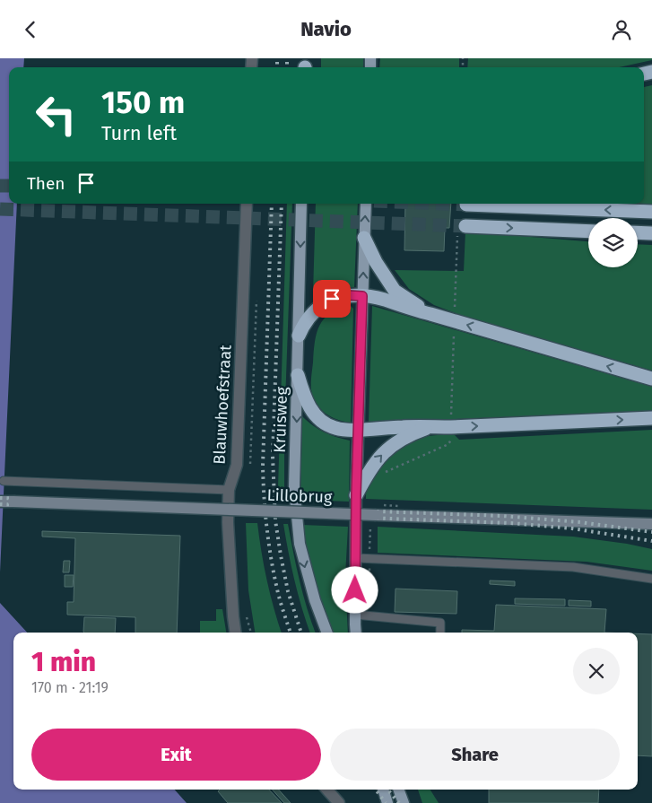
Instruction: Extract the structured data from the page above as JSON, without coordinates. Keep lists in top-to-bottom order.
{
  "streets": {
    "main road": ["Kruisweg"],
    "street": ["Blauwhoefstraat", "Lillobrug"]
  },
  "page": {
    "header": "Navio",
    "turn": ["150 m", "Turn left"],
    "then": "Then",
    "heading": ["1 min", "170 m · 21:19"],
    "buttons": ["Exit", "Share"]
  }
}
